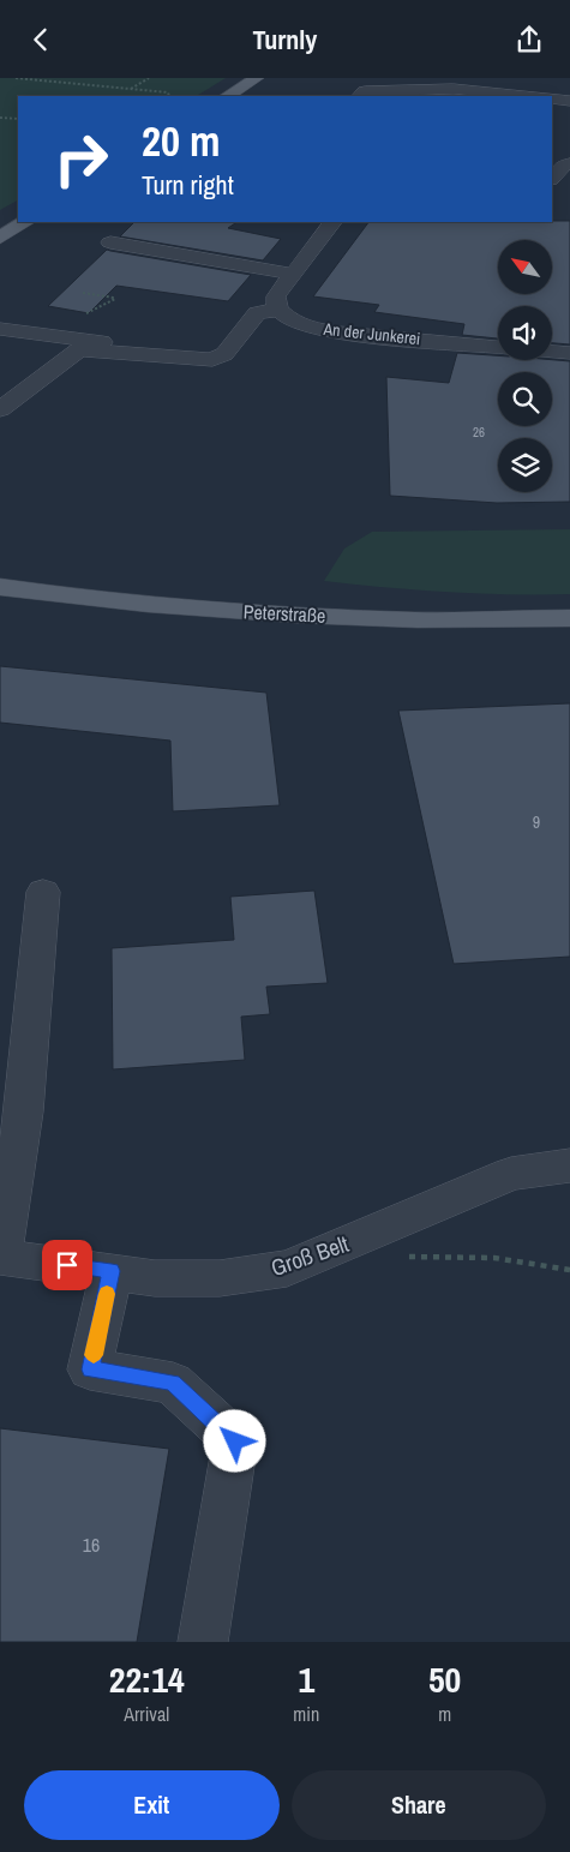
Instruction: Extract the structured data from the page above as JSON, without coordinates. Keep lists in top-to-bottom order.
{
  "streets": {
    "main road": ["Peterstraße"],
    "street": ["An der Junkerei", "Groß Belt"]
  },
  "house_numbers": ["26", "9", "16"],
  "north": "top left",
  "page": {
    "header": "Turnly",
    "turn": ["20 m", "Turn right"],
    "eta": [
      "22:14",
      "Arrival",
      "1",
      "min",
      "50",
      "m"
    ],
    "buttons": ["Exit", "Share"]
  }
}
